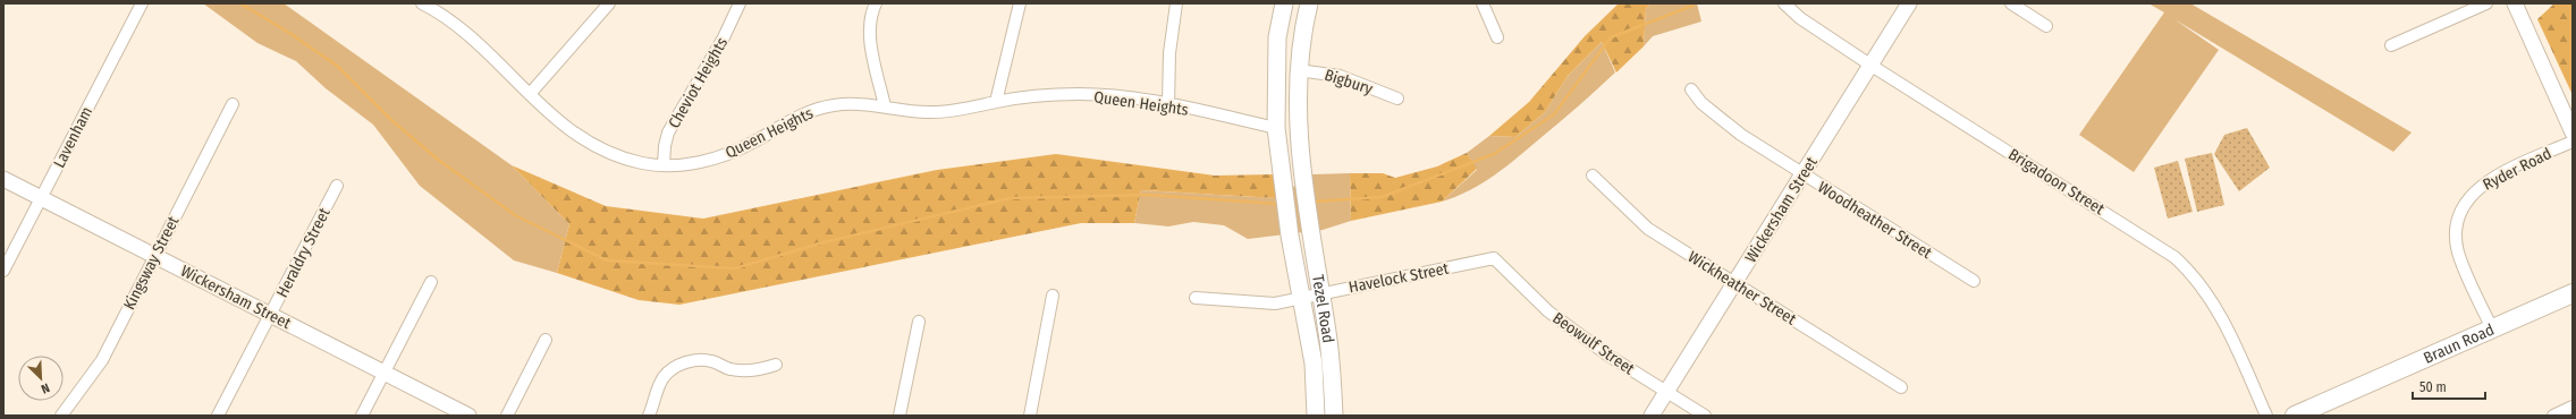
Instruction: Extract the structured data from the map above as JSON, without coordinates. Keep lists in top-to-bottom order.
{
  "streets": {
    "main road": ["Tezel Road", "Braun Road"],
    "street": [
      "Bigbury",
      "Cheviot Heights",
      "Queen Heights",
      "Lavenham",
      "Ryder Road",
      "Brigadoon Street",
      "Wickersham Street",
      "Woodheather Street",
      "Heraldry Street",
      "Kingsway Street",
      "Havelock Street",
      "Wickheather Street",
      "Beowulf Street"
    ]
  },
  "crossings": [
    ["Bigbury", "Tezel Road"],
    ["Cheviot Heights", "Queen Heights"],
    ["Queen Heights", "Tezel Road"],
    ["Lavenham", "Wickersham Street"],
    ["Ryder Road", "Braun Road"],
    ["Brigadoon Street", "Wickersham Street"],
    ["Wickersham Street", "Woodheather Street"],
    ["Wickersham Street", "Heraldry Street"],
    ["Wickersham Street", "Kingsway Street"],
    ["Wickersham Street", "Wickheather Street"],
    ["Wickersham Street", "Beowulf Street"],
    ["Havelock Street", "Tezel Road"],
    ["Havelock Street", "Beowulf Street"]
  ],
  "scale_bar": "50 m",
  "north": "bottom right"
}
